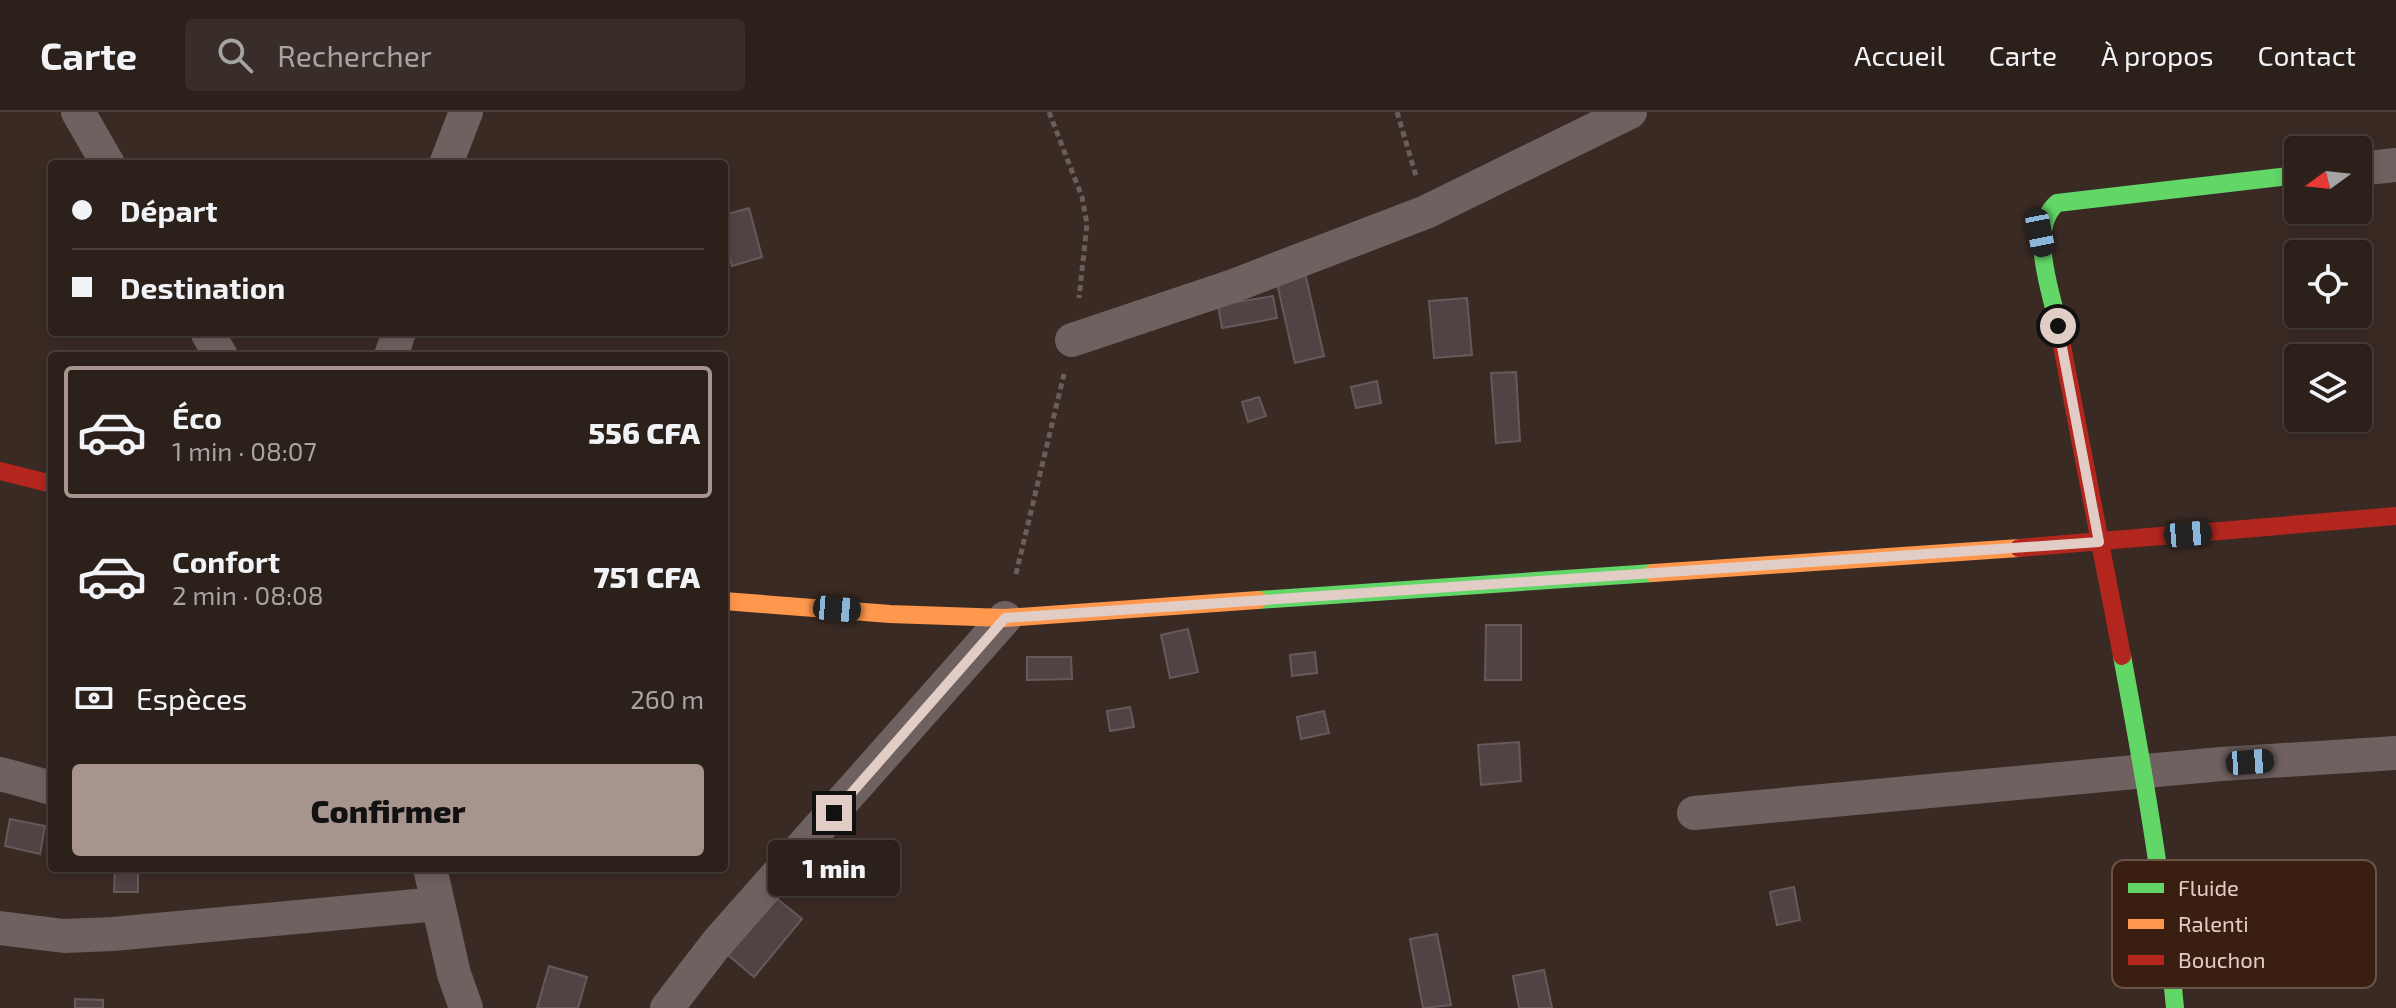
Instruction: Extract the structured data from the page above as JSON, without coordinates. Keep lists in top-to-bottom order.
{
  "legend": ["Fluide", "Ralenti", "Bouchon"],
  "north": "left",
  "page": {
    "header": "Carte",
    "search": "Rechercher",
    "nav": [
      "Accueil",
      "Carte",
      "À propos",
      "Contact"
    ],
    "banner": ["Départ", "Destination"],
    "list": [
      {
        "name": "Éco",
        "note": "1 min · 08:07",
        "value": "556 CFA"
      },
      {
        "name": "Confort",
        "note": "2 min · 08:08",
        "value": "751 CFA"
      }
    ],
    "pay": ["Espèces", "260 m"],
    "buttons": "Confirmer",
    "bubble": "1 min"
  }
}
